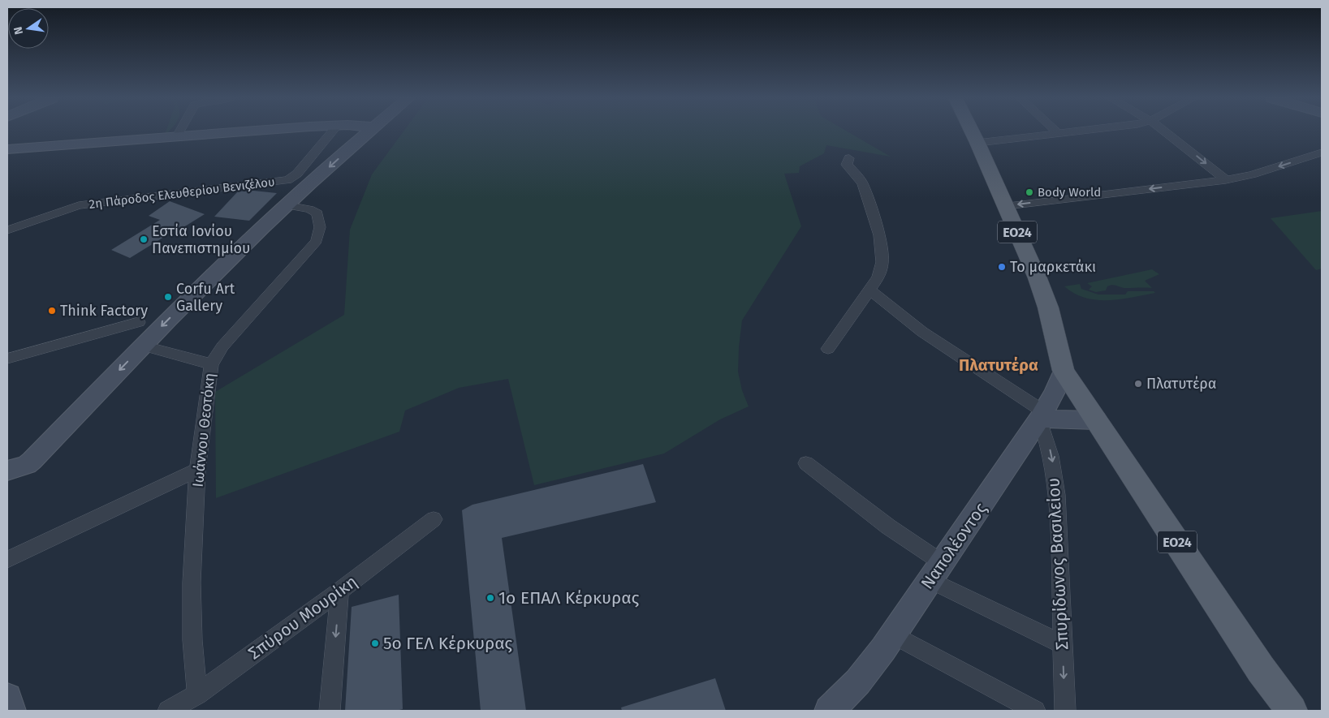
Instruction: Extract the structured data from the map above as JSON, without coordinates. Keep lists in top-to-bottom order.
{
  "streets": {
    "main road": ["ΕΟ24"],
    "street": [
      "2η Πάροδος Ελευθερίου Βενιζέλου",
      "Ιωάννου Θεοτόκη",
      "Ναπολέοντος",
      "Σπυρίδωνος Βασιλείου",
      "Σπύρου Μουρίκη"
    ]
  },
  "crossings": [
    ["ΕΟ24", "Ναπολέοντος"],
    ["Ιωάννου Θεοτόκη", "Σπύρου Μουρίκη"],
    ["Ναπολέοντος", "Σπυρίδωνος Βασιλείου"]
  ],
  "one_way": ["Σπυρίδωνος Βασιλείου"],
  "districts": ["Πλατυτέρα"],
  "places": [
    "Body World",
    "Εστία Ιονίου Πανεπιστημίου",
    "Το μαρκετάκι",
    "Corfu Art Gallery",
    "Think Factory",
    "Πλατυτέρα",
    "1ο ΕΠΑΛ Κέρκυρας",
    "5ο ΓΕΛ Κέρκυρας"
  ],
  "north": "left"
}
